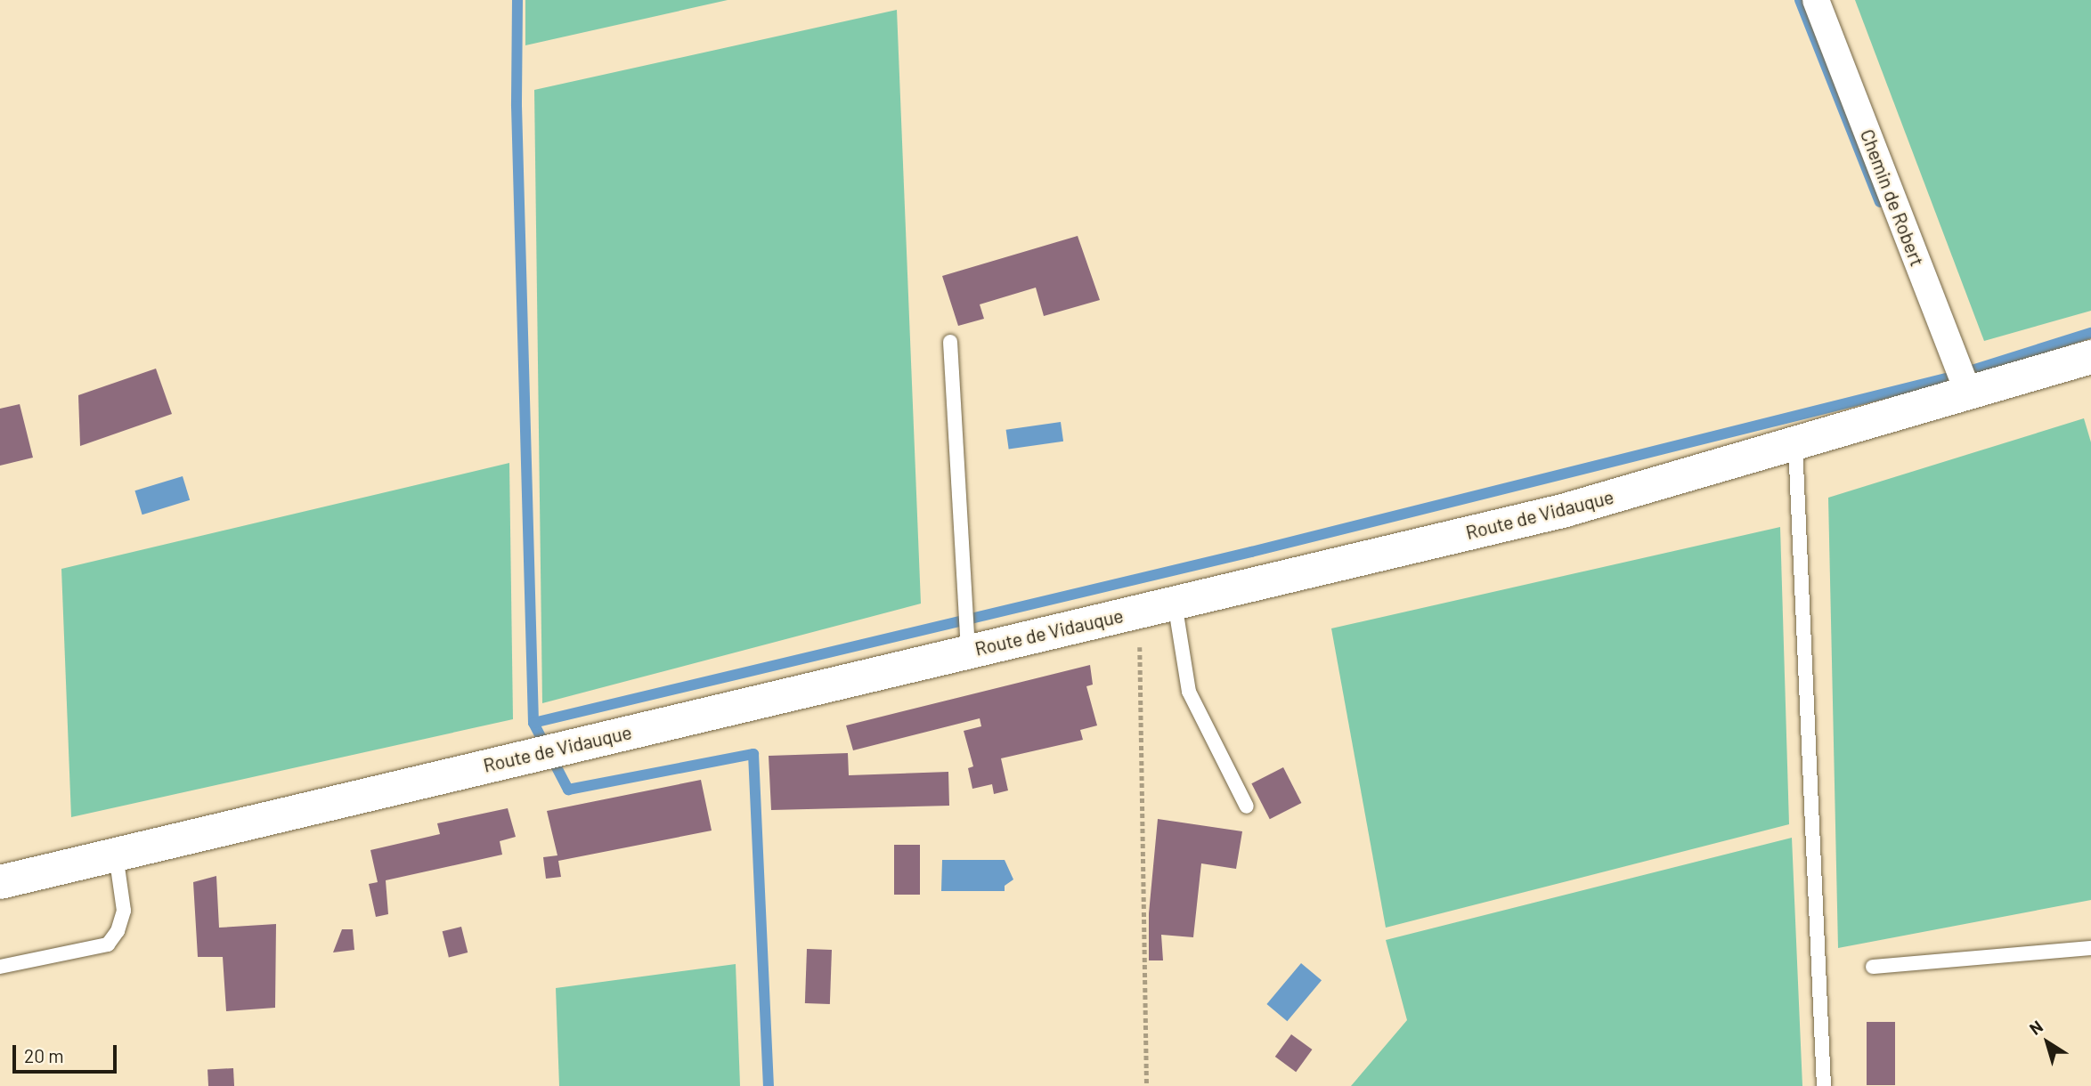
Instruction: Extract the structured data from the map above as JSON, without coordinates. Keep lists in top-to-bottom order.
{
  "streets": {
    "street": ["Chemin de Robert", "Route de Vidauque"]
  },
  "crossings": [
    ["Chemin de Robert", "Route de Vidauque"]
  ],
  "scale_bar": "20 m",
  "north": "top left"
}
